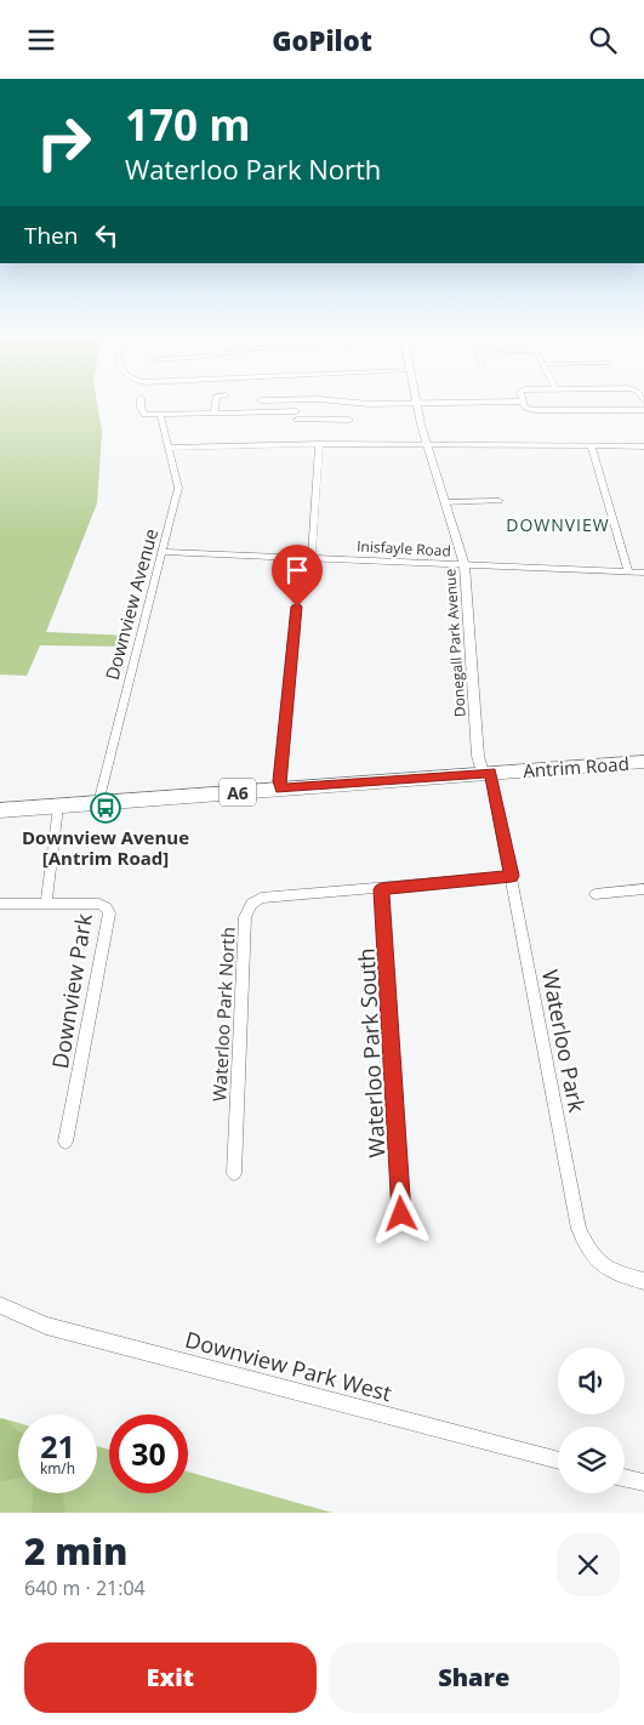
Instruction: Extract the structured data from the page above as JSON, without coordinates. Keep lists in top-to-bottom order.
{
  "streets": {
    "main road": ["Antrim Road", "A6"],
    "street": [
      "Inisfayle Road",
      "Downview Avenue",
      "Donegall Park Avenue",
      "Downview Park",
      "Waterloo Park North",
      "Waterloo Park",
      "Waterloo Park South",
      "Downview Park West"
    ]
  },
  "crossings": [
    ["Inisfayle Road", "Downview Avenue"],
    ["Inisfayle Road", "Donegall Park Avenue"],
    ["Downview Avenue", "Antrim Road"],
    ["Donegall Park Avenue", "Antrim Road"],
    ["Donegall Park Avenue", "Waterloo Park"],
    ["Antrim Road", "Downview Park"],
    ["Antrim Road", "Waterloo Park"],
    ["Waterloo Park North", "Waterloo Park"],
    ["Waterloo Park North", "Waterloo Park South"]
  ],
  "districts": ["DOWNVIEW"],
  "places": {
    "bus stop": ["Downview Avenue [Antrim Road]"]
  },
  "page": {
    "header": "GoPilot",
    "turn": ["170 m", "Waterloo Park North"],
    "then": "Then",
    "speed": "21 km/h",
    "limit": "30",
    "heading": ["2 min", "640 m · 21:04"],
    "buttons": ["Exit", "Share"]
  }
}
